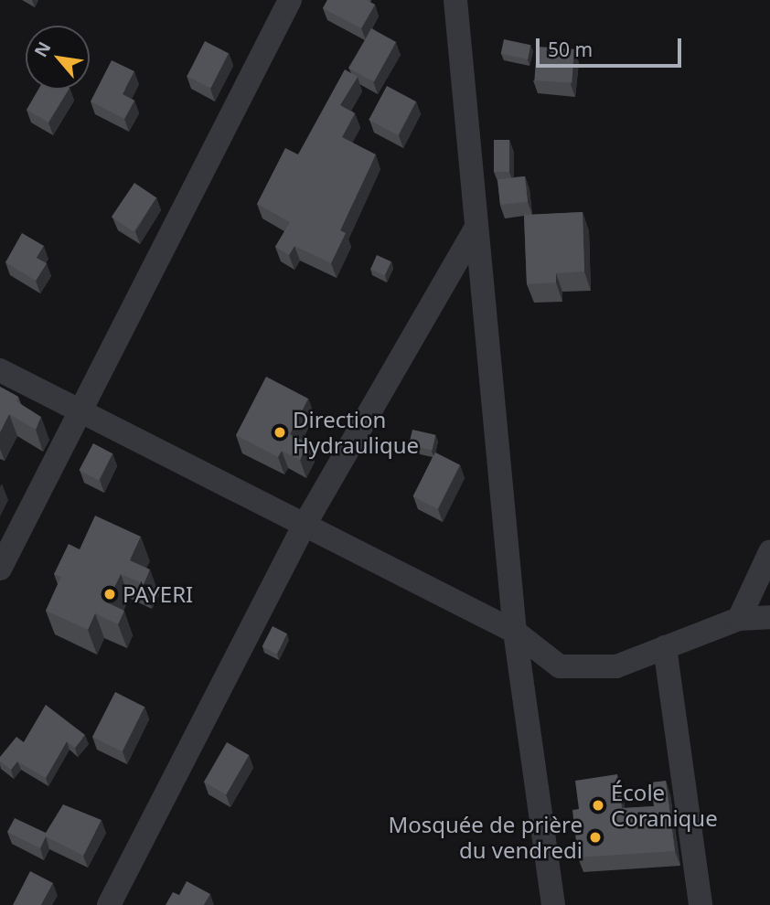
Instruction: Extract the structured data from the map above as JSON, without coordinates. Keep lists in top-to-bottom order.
{
  "places": [
    "Direction Hydraulique",
    "PAYERI",
    "École Coranique",
    "Mosquée de prière du vendredi"
  ],
  "scale_bar": "50 m",
  "north": "top left"
}
